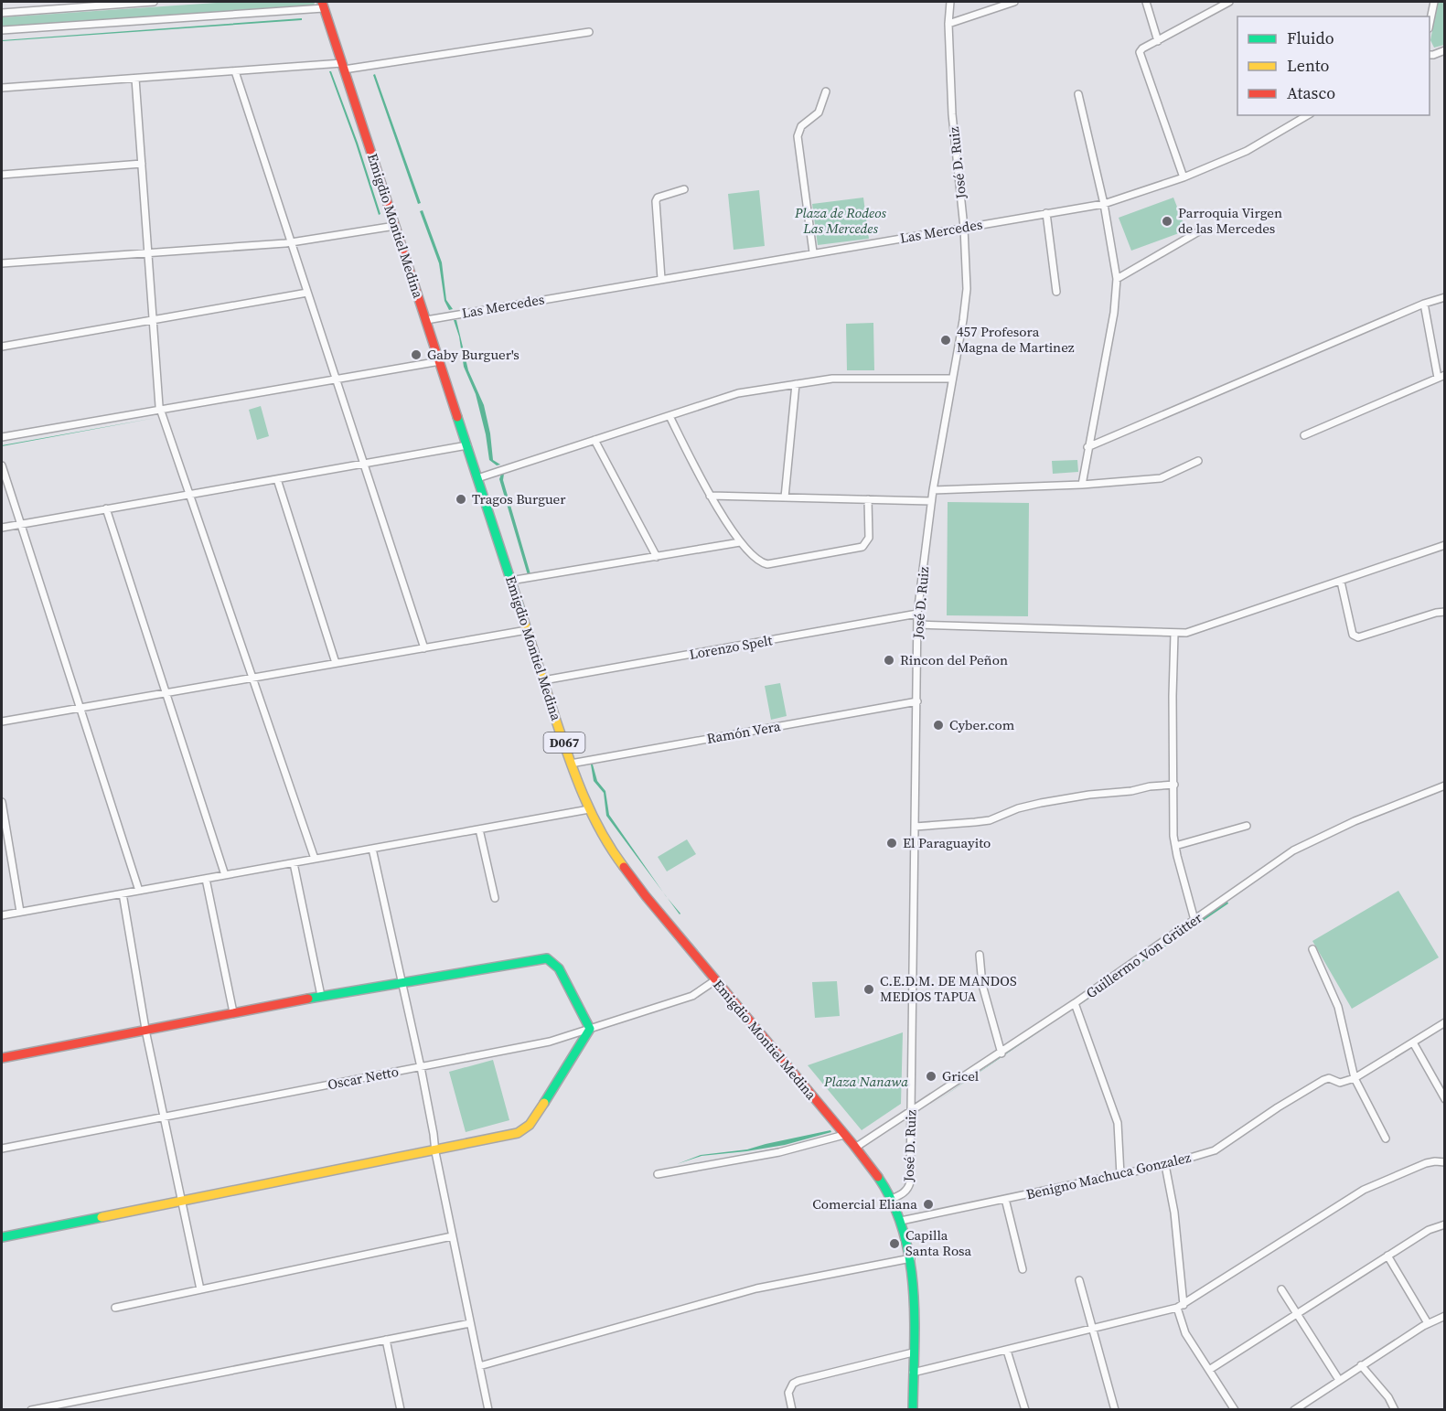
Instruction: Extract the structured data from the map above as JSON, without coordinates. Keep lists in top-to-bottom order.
{
  "streets": {
    "main road": ["Emigdio Montiel Medina", "D067"],
    "street": [
      "José D. Ruiz",
      "Las Mercedes",
      "Lorenzo Spelt",
      "Ramón Vera",
      "Guillermo Von Grütter",
      "Oscar Netto",
      "Benigno Machuca Gonzalez"
    ]
  },
  "crossings": [
    ["José D. Ruiz", "Emigdio Montiel Medina"],
    ["José D. Ruiz", "Las Mercedes"],
    ["José D. Ruiz", "Lorenzo Spelt"],
    ["José D. Ruiz", "Ramón Vera"],
    ["José D. Ruiz", "Guillermo Von Grütter"],
    ["Emigdio Montiel Medina", "Las Mercedes"],
    ["Emigdio Montiel Medina", "Lorenzo Spelt"],
    ["Emigdio Montiel Medina", "Ramón Vera"],
    ["Emigdio Montiel Medina", "Guillermo Von Grütter"],
    ["Emigdio Montiel Medina", "Oscar Netto"],
    ["Emigdio Montiel Medina", "Benigno Machuca Gonzalez"]
  ],
  "parks": ["Plaza de Rodeos Las Mercedes", "Plaza Nanawa"],
  "places": [
    "Parroquia Virgen de las Mercedes",
    "457 Profesora Magna de Martinez",
    "Gaby Burguer's",
    "Tragos Burguer",
    "Rincon del Peñon",
    "Cyber.com",
    "El Paraguayito",
    "C.E.D.M. DE MANDOS MEDIOS TAPUA",
    "Gricel",
    "Comercial Eliana",
    "Capilla Santa Rosa"
  ],
  "legend": ["Fluido", "Lento", "Atasco"]
}
